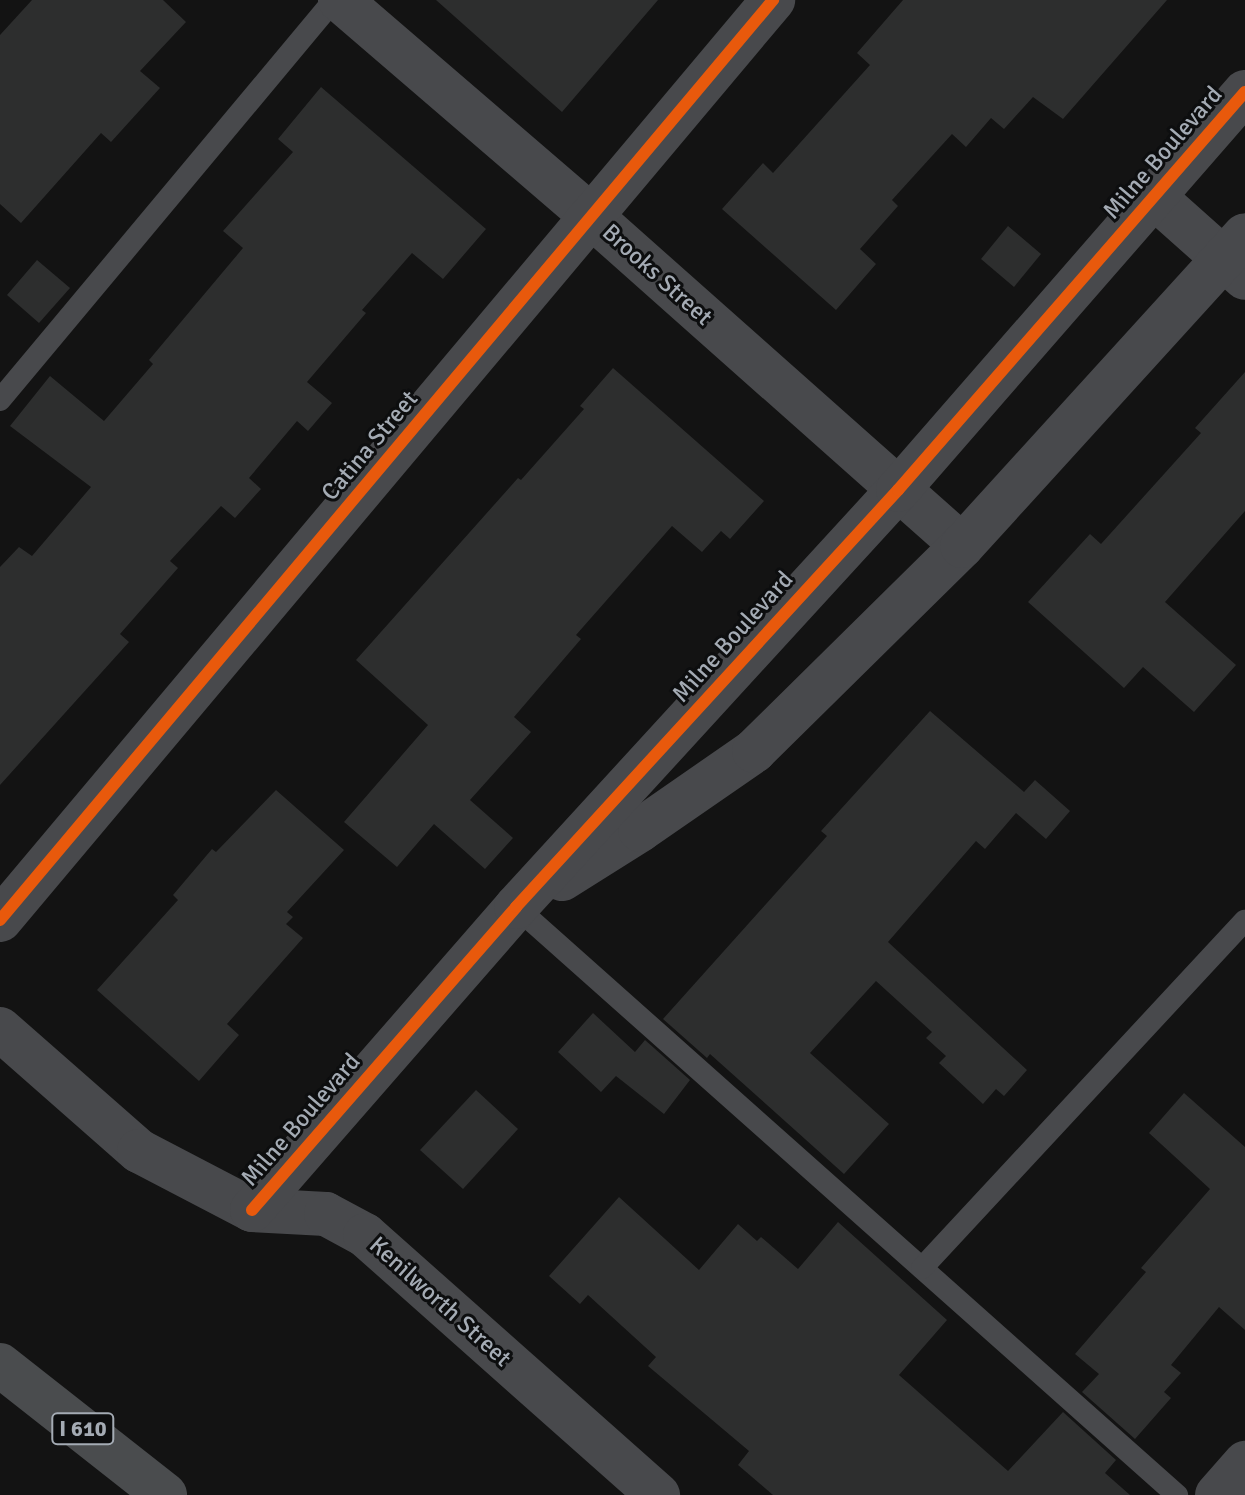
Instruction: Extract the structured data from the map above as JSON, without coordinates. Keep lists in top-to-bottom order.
{
  "streets": {
    "highway": ["I 610"],
    "street": [
      "Milne Boulevard",
      "Brooks Street",
      "Catina Street",
      "Kenilworth Street"
    ]
  },
  "crossings": [
    ["Milne Boulevard", "Brooks Street"],
    ["Milne Boulevard", "Kenilworth Street"],
    ["Brooks Street", "Catina Street"]
  ]
}
